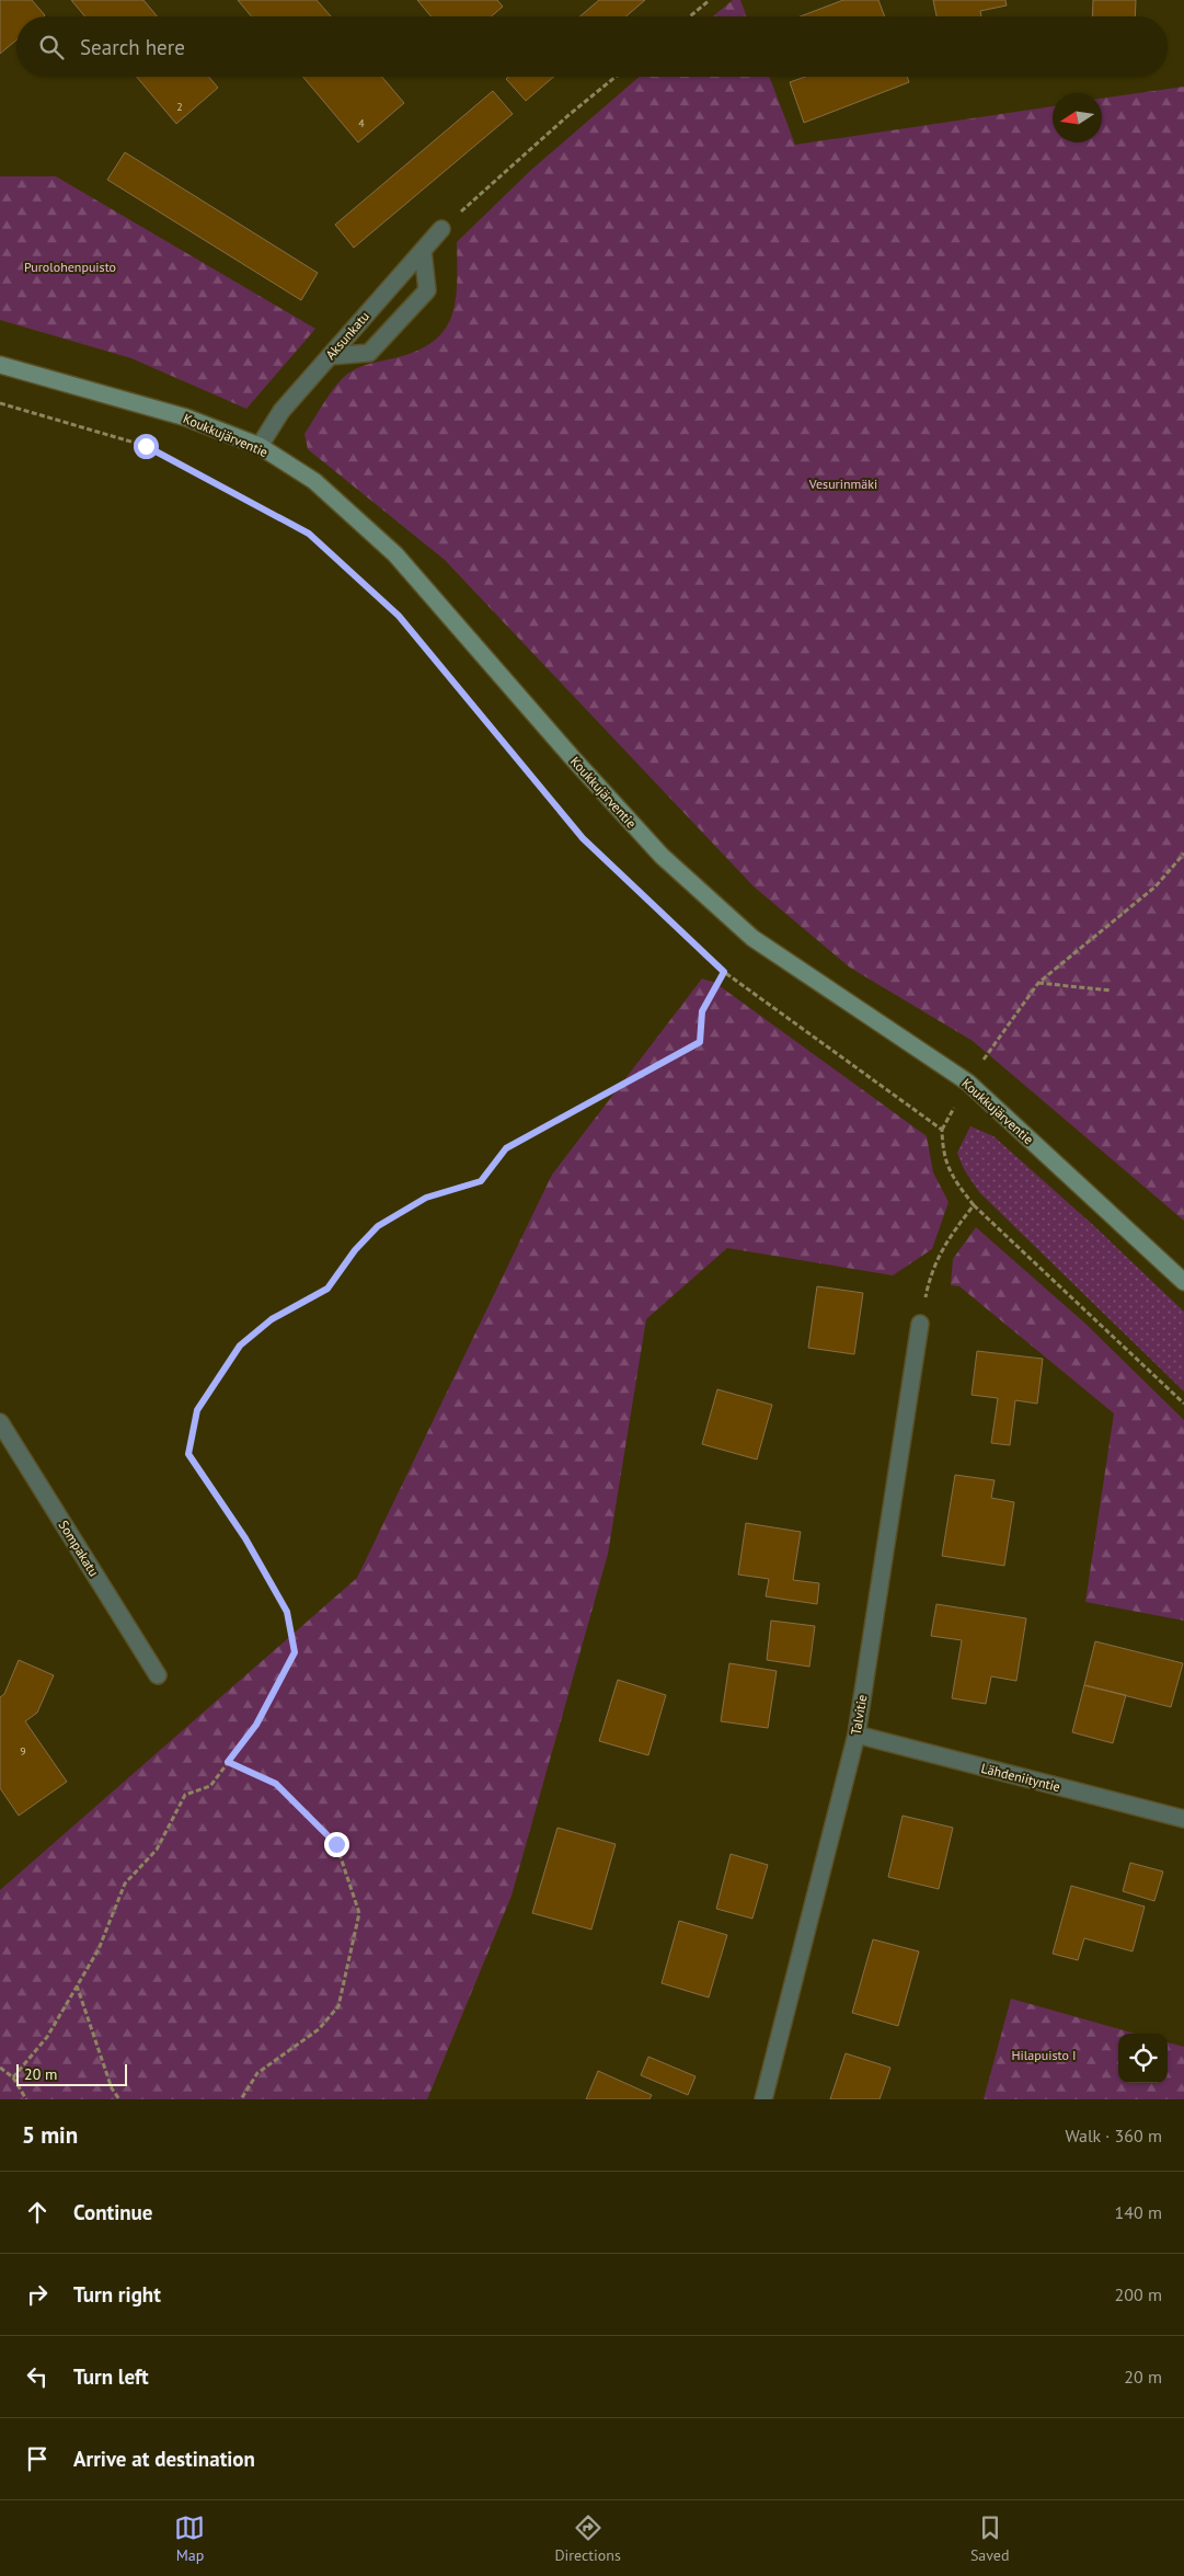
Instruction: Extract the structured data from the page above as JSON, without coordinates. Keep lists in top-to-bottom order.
{
  "streets": {
    "street": [
      "Aksunkatu",
      "Koukkujärventie",
      "Sompakatu",
      "Talvitie",
      "Lähdeniityntie"
    ]
  },
  "crossings": [
    ["Aksunkatu", "Koukkujärventie"],
    ["Talvitie", "Lähdeniityntie"]
  ],
  "parks": ["Purolohenpuisto", "Vesurinmäki", "Hilapuisto I"],
  "house_numbers": ["2", "4", "9"],
  "scale_bar": "20 m",
  "north": "left",
  "page": {
    "search": "Search here",
    "scale": "20 m",
    "heading": ["5 min", "Walk · 360 m"],
    "list": [
      ["Continue", "140 m"],
      ["Turn right", "200 m"],
      ["Turn left", "20 m"],
      "Arrive at destination"
    ],
    "nav": ["Map", "Directions", "Saved"]
  }
}
